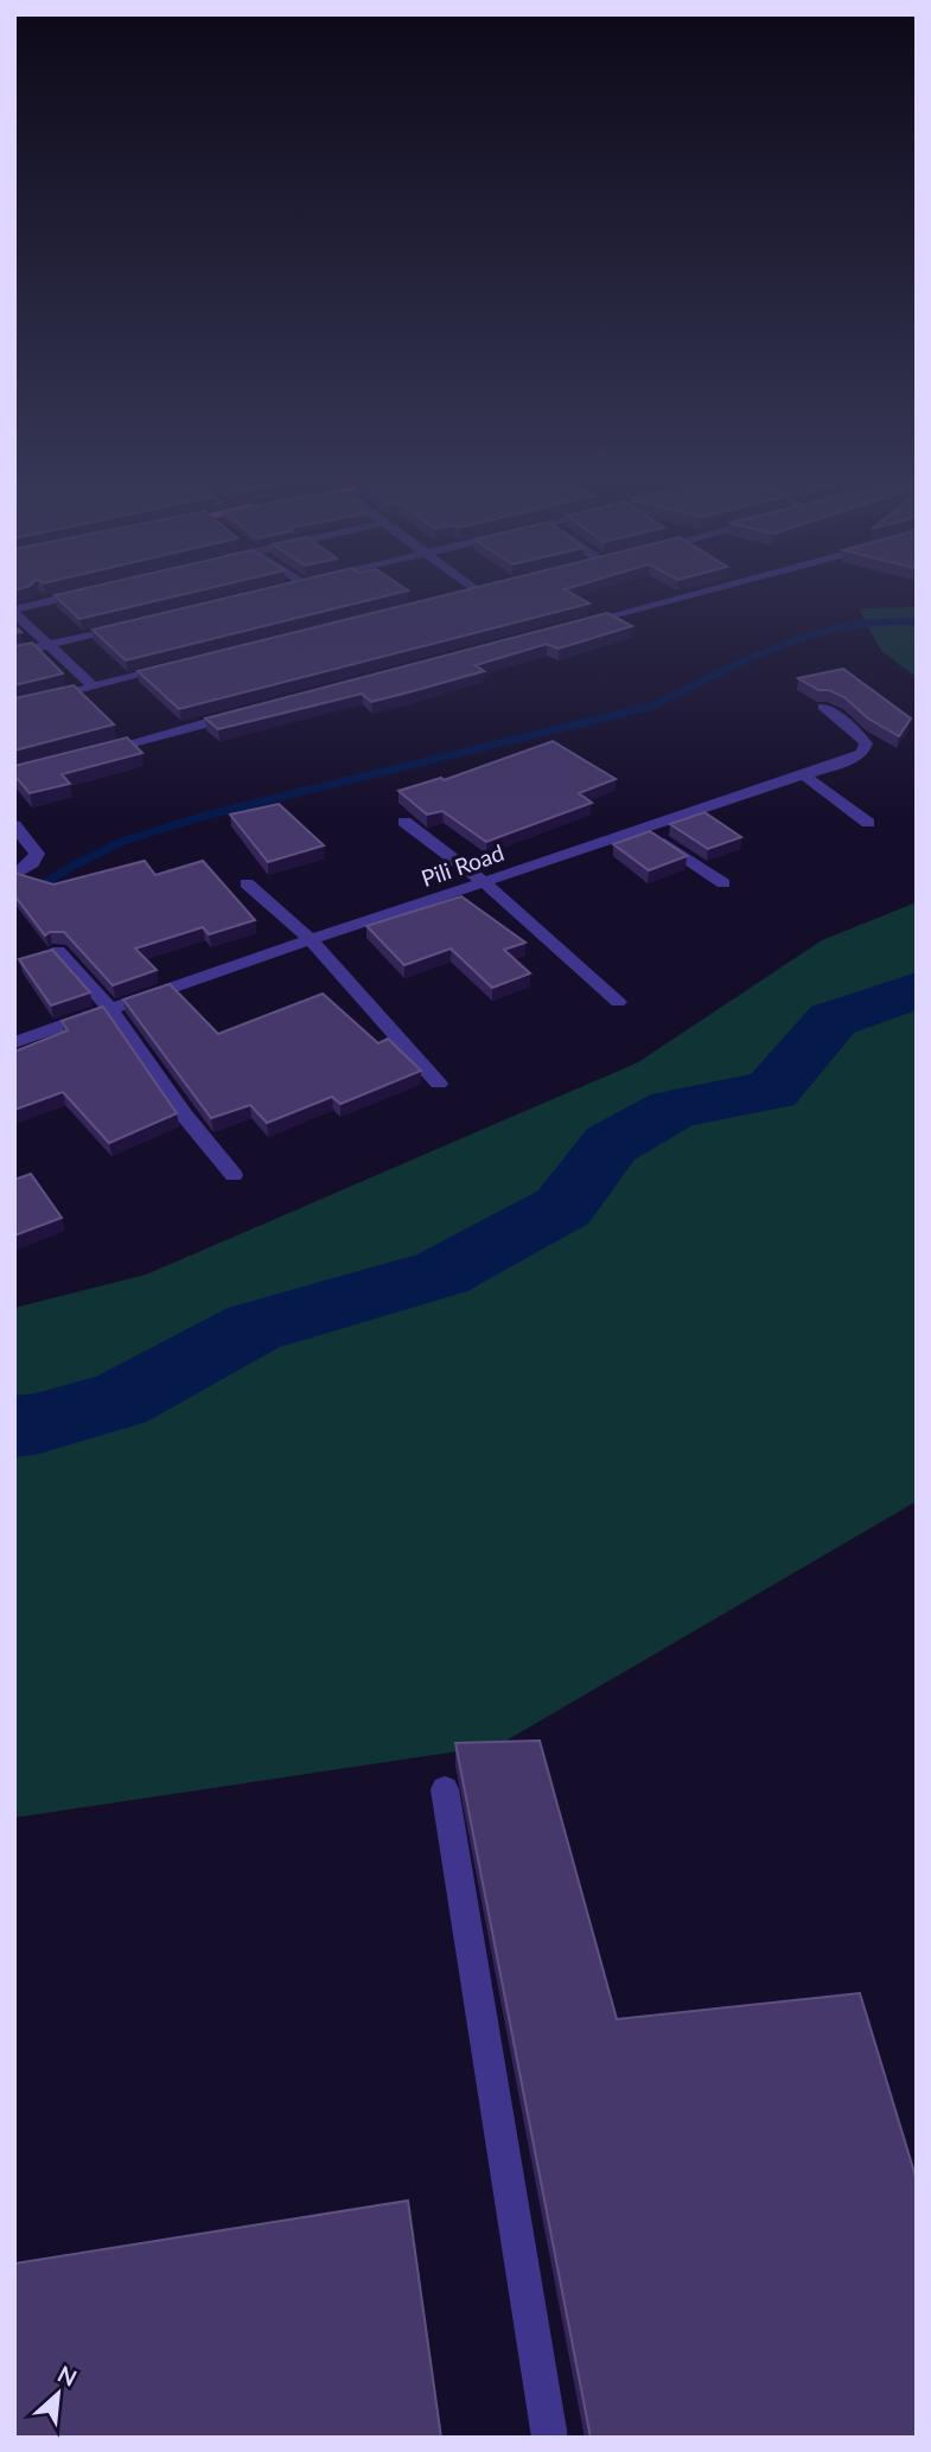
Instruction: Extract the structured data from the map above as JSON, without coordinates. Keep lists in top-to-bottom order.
{
  "streets": {
    "street": ["Pili Road"]
  },
  "north": "top right"
}
